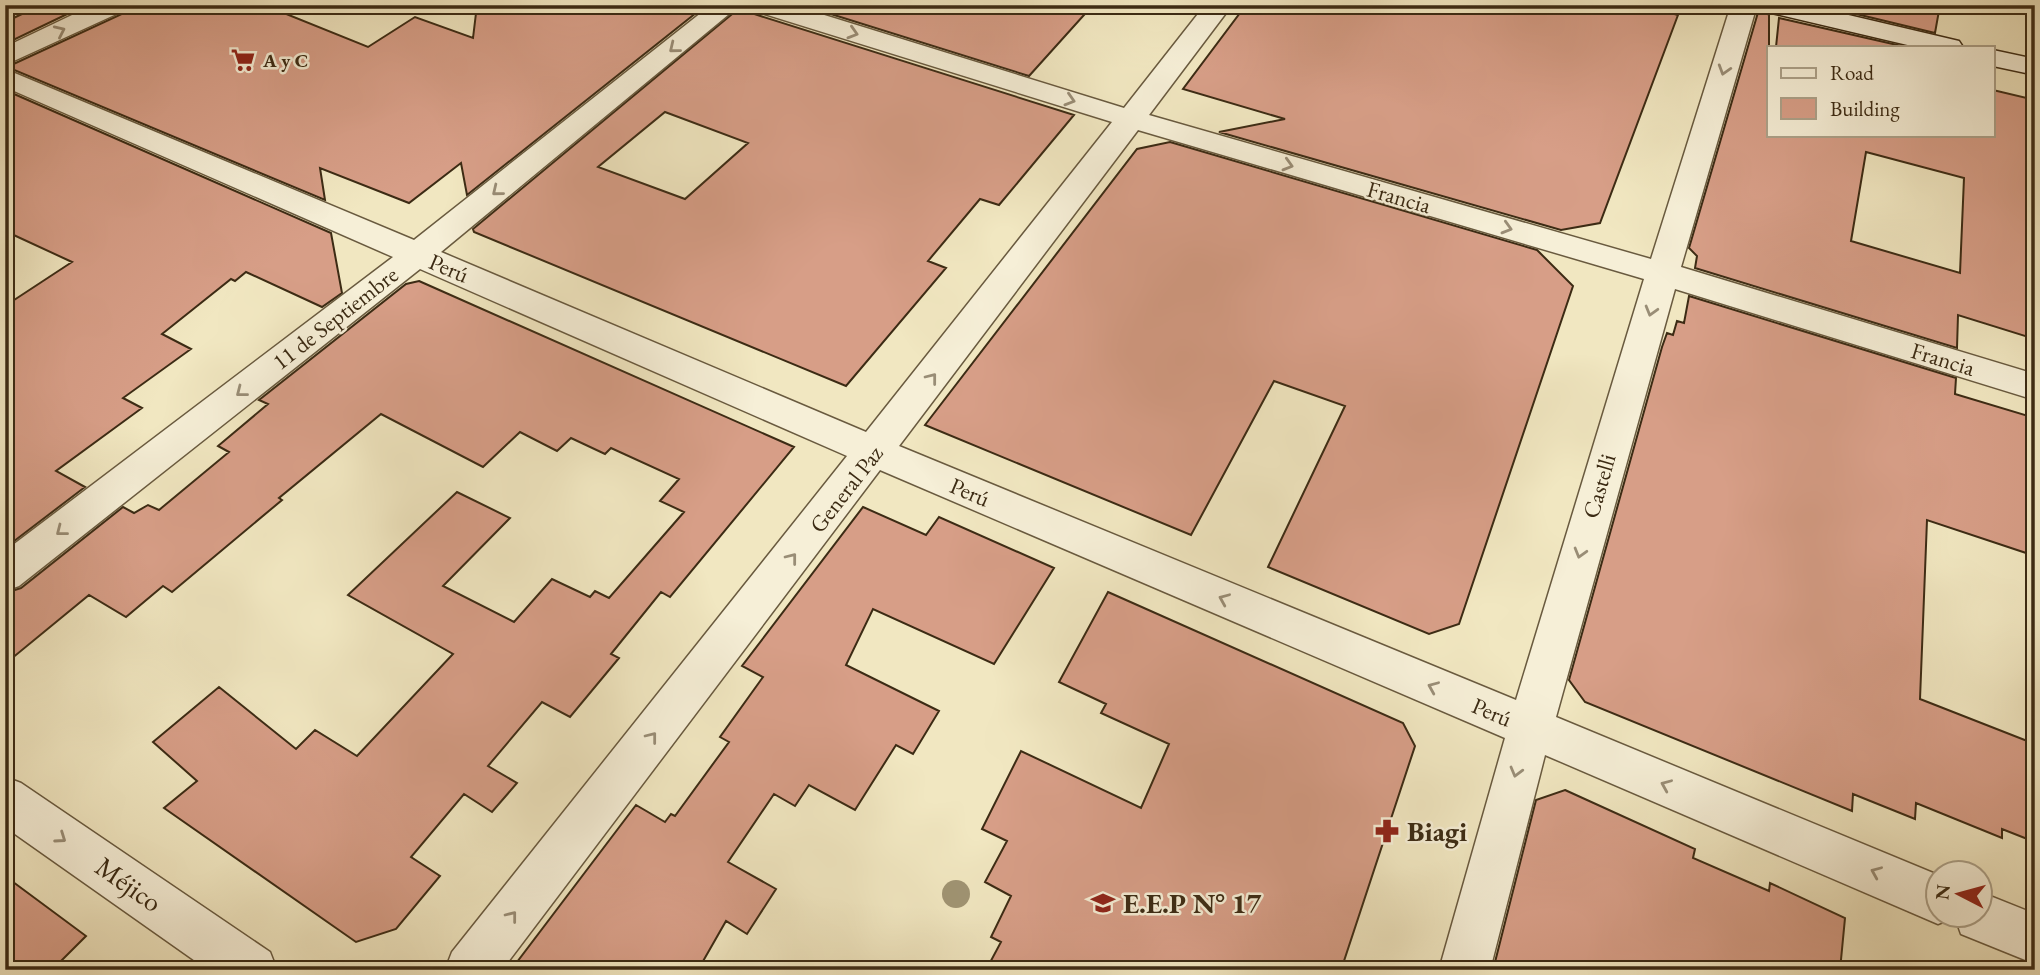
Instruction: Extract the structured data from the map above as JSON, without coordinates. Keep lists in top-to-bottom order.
{
  "streets": {
    "street": [
      "Francia",
      "Perú",
      "11 de Septiembre",
      "Castelli",
      "General Paz",
      "Méjico"
    ]
  },
  "crossings": [
    ["Francia", "Castelli"],
    ["Francia", "General Paz"],
    ["Perú", "11 de Septiembre"],
    ["Perú", "Castelli"],
    ["Perú", "General Paz"]
  ],
  "one_way": [
    "Francia",
    "Perú",
    "11 de Septiembre",
    "Castelli",
    "General Paz",
    "Méjico"
  ],
  "places": {
    "supermarket": ["A y C"],
    "pharmacy": ["Biagi"],
    "school or university": ["E.E.P N° 17"]
  },
  "legend": ["Road", "Building"],
  "north": "left"
}
